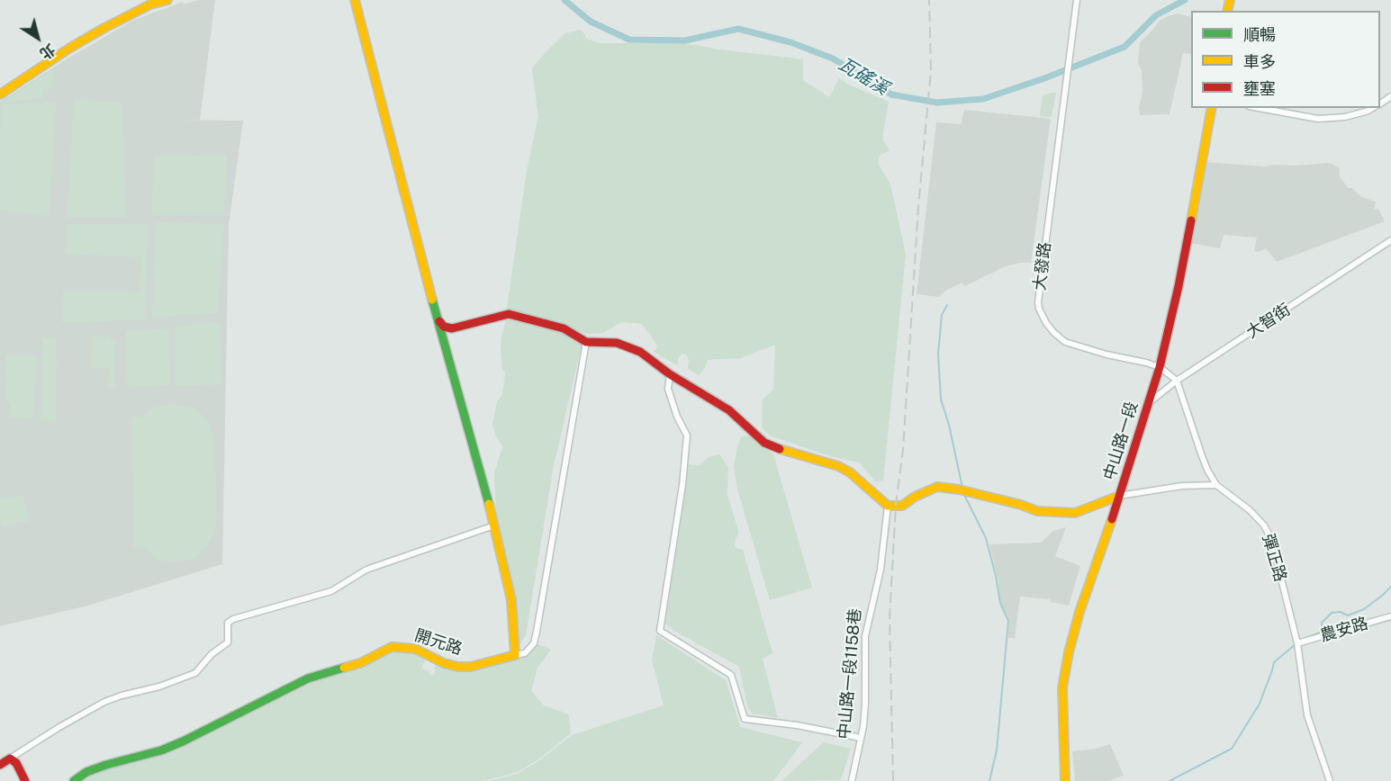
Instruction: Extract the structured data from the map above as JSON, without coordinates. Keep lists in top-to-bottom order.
{
  "streets": {
    "street": [
      "大發路",
      "大智街",
      "中山路一段",
      "彈正路",
      "農安路",
      "開元路",
      "中山路一段1158巷"
    ]
  },
  "crossings": [
    ["大發路", "中山路一段"],
    ["大智街", "中山路一段"],
    ["大智街", "彈正路"],
    ["彈正路", "農安路"]
  ],
  "water": ["瓦磘溪"],
  "legend": ["順暢", "車多", "壅塞"],
  "north": "bottom right"
}
